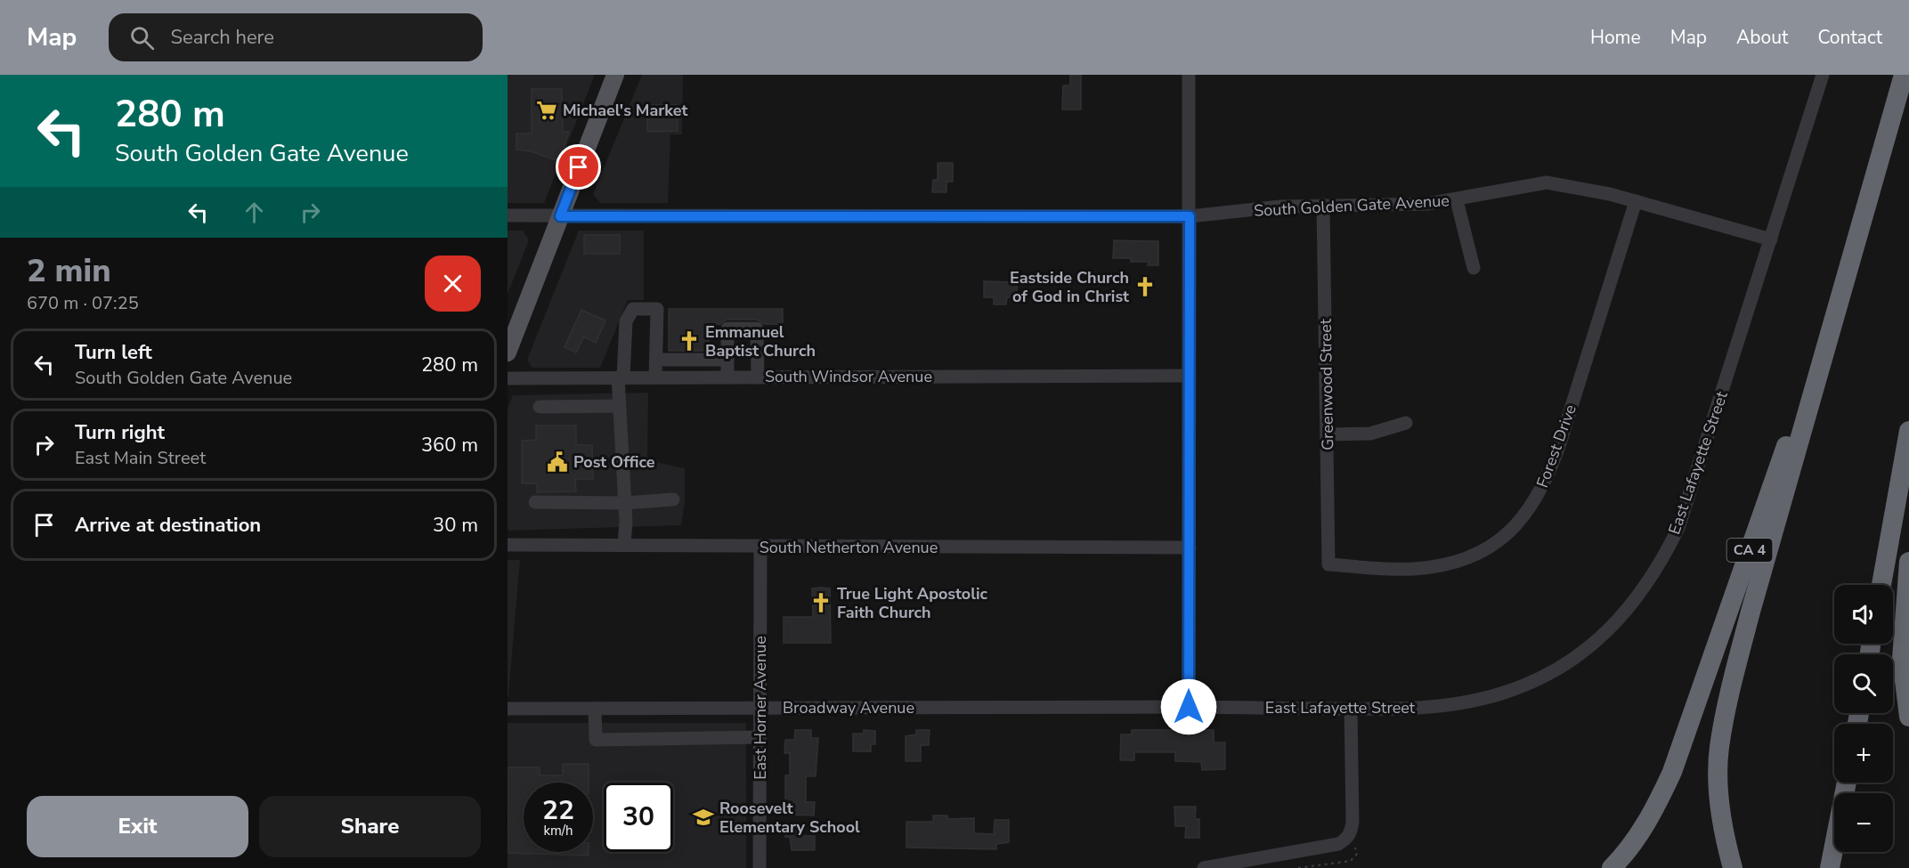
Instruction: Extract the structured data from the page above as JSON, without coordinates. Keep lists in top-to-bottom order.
{
  "streets": {
    "highway": ["CA 4"],
    "street": [
      "South Golden Gate Avenue",
      "South Windsor Avenue",
      "Greenwood Street",
      "Forest Drive",
      "East Lafayette Street",
      "South Netherton Avenue",
      "East Horner Avenue",
      "Broadway Avenue"
    ]
  },
  "crossings": [
    ["South Golden Gate Avenue", "Greenwood Street"],
    ["South Golden Gate Avenue", "Forest Drive"],
    ["South Golden Gate Avenue", "East Lafayette Street"],
    ["Greenwood Street", "Forest Drive"],
    ["East Lafayette Street", "Broadway Avenue"],
    ["South Netherton Avenue", "East Horner Avenue"],
    ["East Horner Avenue", "Broadway Avenue"]
  ],
  "places": {
    "supermarket": ["Michael's Market"],
    "church": ["Eastside Church of God in Christ", "Emmanuel Baptist Church", "True Light Apostolic Faith Church"],
    "public building": ["Post Office"],
    "school or university": ["Roosevelt Elementary School"]
  },
  "page": {
    "header": "Map",
    "search": "Search here",
    "nav": [
      "Home",
      "Map",
      "About",
      "Contact"
    ],
    "turn": ["280 m", "South Golden Gate Avenue"],
    "heading": ["2 min", "670 m · 07:25"],
    "list": [
      {
        "name": "Turn left",
        "note": "South Golden Gate Avenue",
        "value": "280 m"
      },
      {
        "name": "Turn right",
        "note": "East Main Street",
        "value": "360 m"
      },
      {
        "name": "Arrive at destination",
        "value": "30 m"
      }
    ],
    "map_buttons": ["+", "−"],
    "speed": "22 km/h",
    "limit": "30",
    "buttons": ["Exit", "Share"]
  }
}
